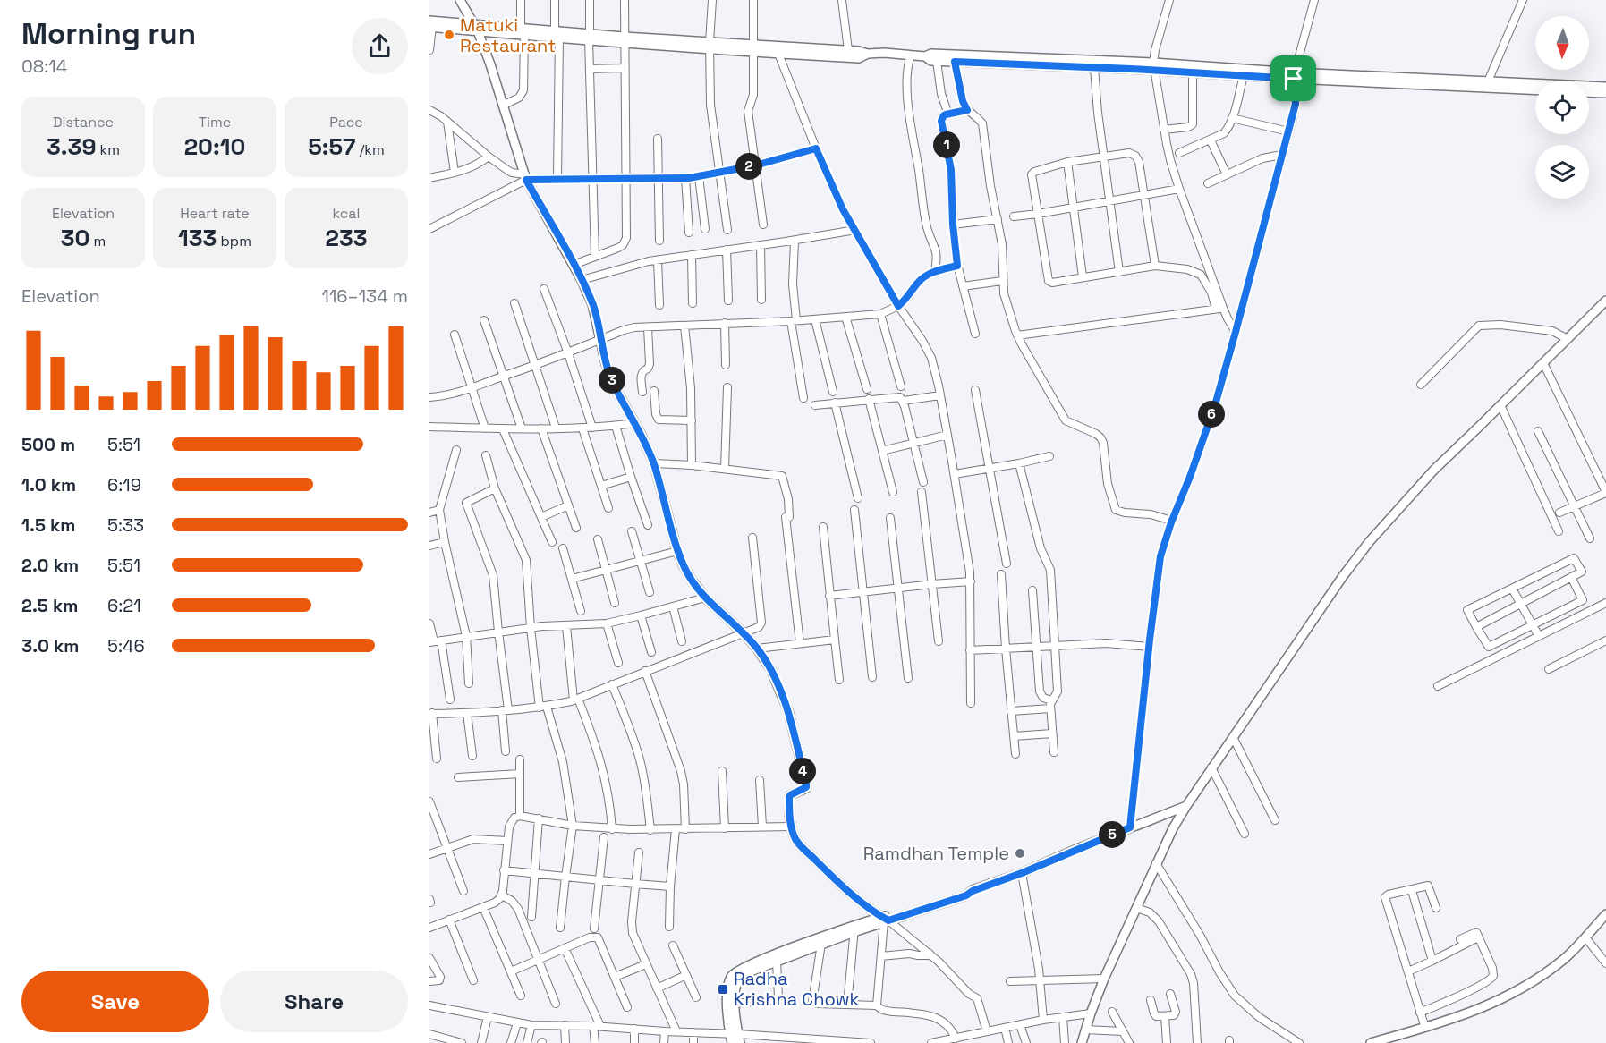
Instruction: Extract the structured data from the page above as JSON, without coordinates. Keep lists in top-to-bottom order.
{
  "places": {
    "other": ["Matuki Restaurant", "Ramdhan Temple"],
    "transit": ["Radha Krishna Chowk"]
  },
  "north": "bottom",
  "page": {
    "heading": ["Morning run", "08:14"],
    "stats": [
      ["Distance", "3.39 km"],
      ["Time", "20:10"],
      ["Pace", "5:57 /km"],
      ["Elevation", "30 m"],
      ["Heart rate", "133 bpm"],
      ["kcal", "233"]
    ],
    "pins": [
      "1",
      "2",
      "3",
      "6",
      "4",
      "5"
    ],
    "chart": ["Elevation", "116–134 m"],
    "list": [
      {
        "name": "500 m",
        "note": "5:51"
      },
      {
        "name": "1.0 km",
        "note": "6:19"
      },
      {
        "name": "1.5 km",
        "note": "5:33"
      },
      {
        "name": "2.0 km",
        "note": "5:51"
      },
      {
        "name": "2.5 km",
        "note": "6:21"
      },
      {
        "name": "3.0 km",
        "note": "5:46"
      }
    ],
    "buttons": ["Save", "Share"]
  }
}
